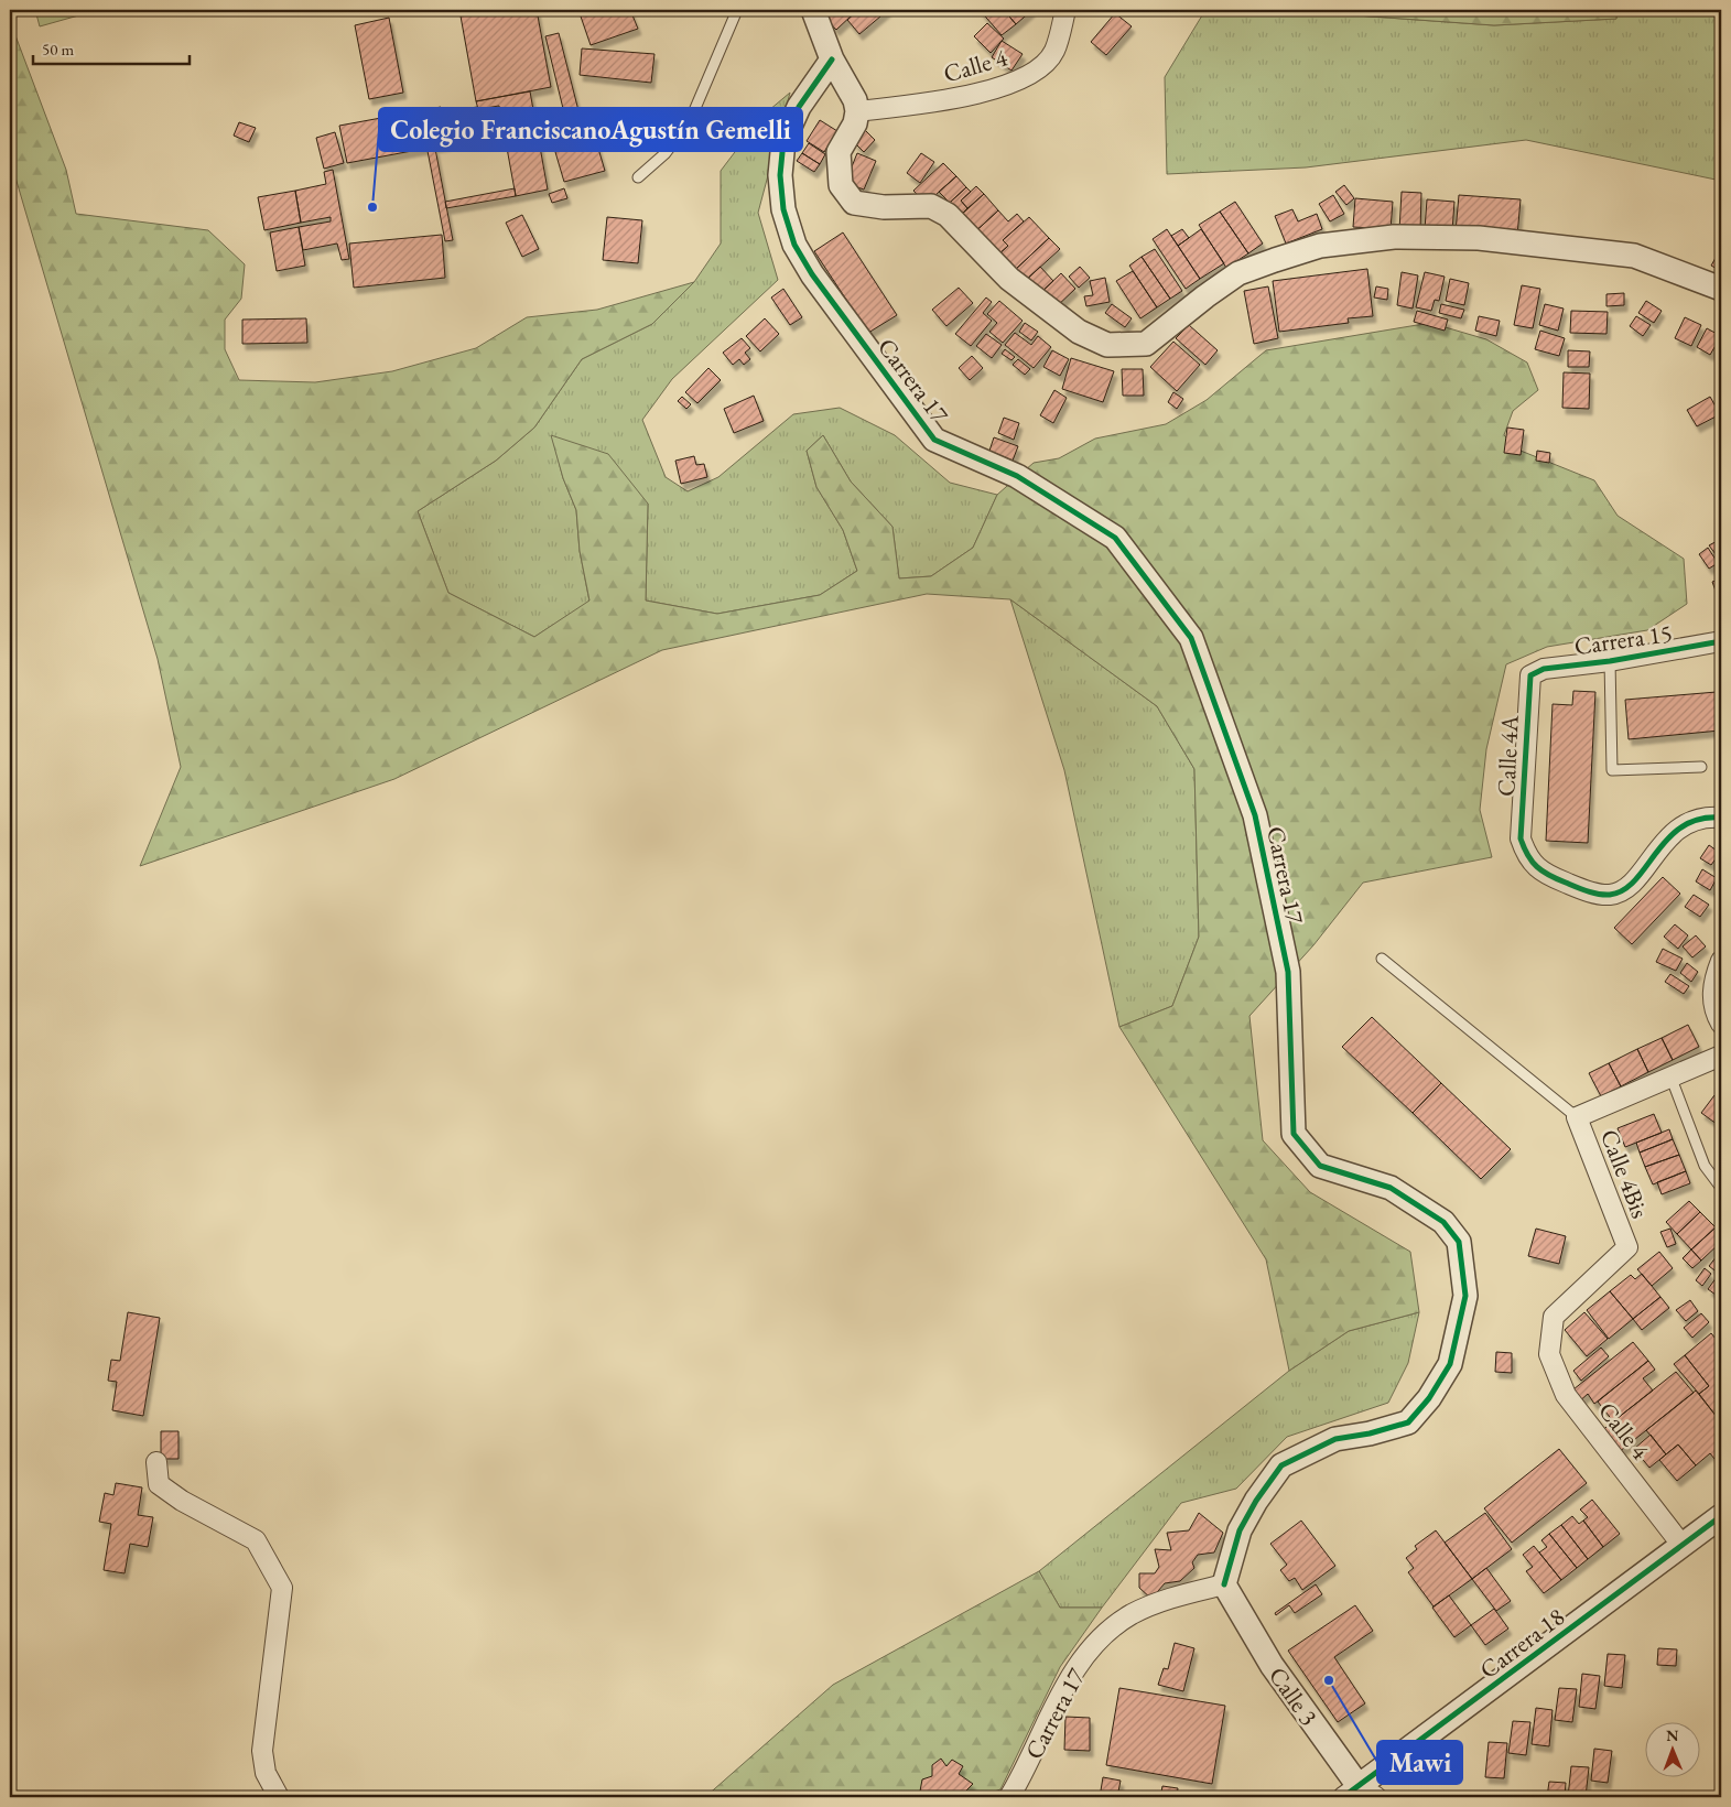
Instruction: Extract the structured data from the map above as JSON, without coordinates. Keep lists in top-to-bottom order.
{
  "streets": {
    "street": [
      "Calle 4",
      "Carrera 17",
      "Carrera 15",
      "Calle 4A",
      "Calle 4Bis",
      "Carrera 18",
      "Calle 3"
    ]
  },
  "crossings": [
    ["Calle 4", "Calle 4Bis"],
    ["Calle 4", "Carrera 18"],
    ["Carrera 17", "Calle 3"],
    ["Carrera 15", "Calle 4A"],
    ["Carrera 18", "Calle 3"]
  ],
  "places": ["Colegio FranciscanoAgustín Gemelli", "Mawi"],
  "scale_bar": "50 m",
  "north": "top"
}
